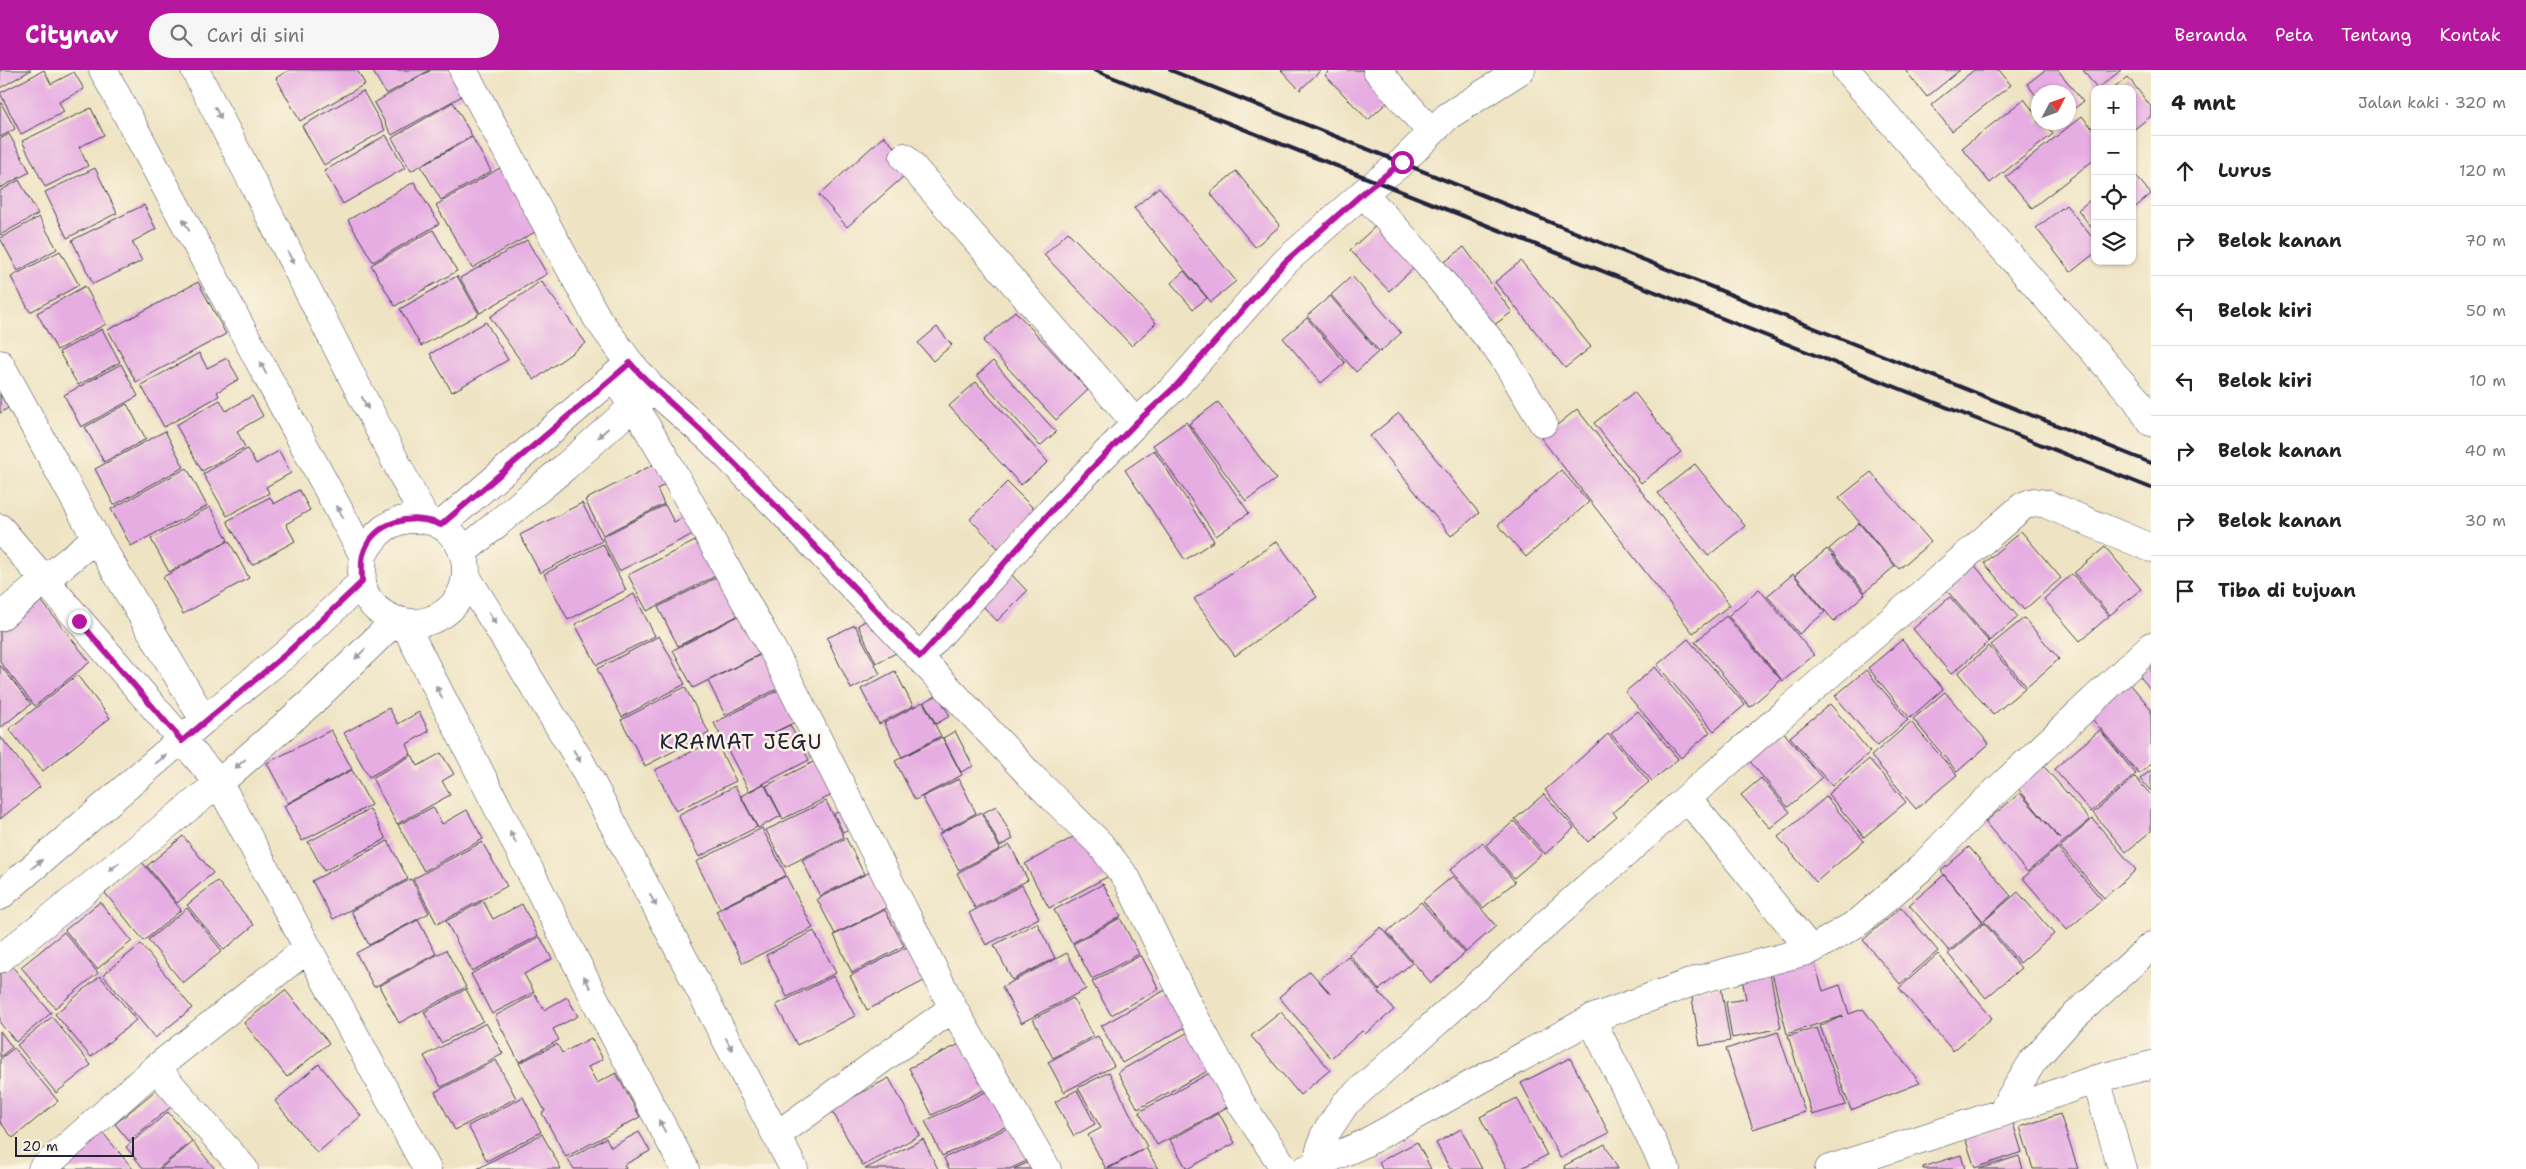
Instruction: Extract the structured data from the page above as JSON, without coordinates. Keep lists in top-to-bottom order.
{
  "districts": ["KRAMAT JEGU"],
  "scale_bar": "20 m",
  "north": "top right",
  "page": {
    "header": "Citynav",
    "search": "Cari di sini",
    "nav": [
      "Beranda",
      "Peta",
      "Tentang",
      "Kontak"
    ],
    "heading": ["4 mnt", "Jalan kaki · 320 m"],
    "map_buttons": ["+", "−"],
    "list": [
      ["Lurus", "120 m"],
      ["Belok kanan", "70 m"],
      ["Belok kiri", "50 m"],
      ["Belok kiri", "10 m"],
      ["Belok kanan", "40 m"],
      ["Belok kanan", "30 m"],
      "Tiba di tujuan"
    ],
    "scale": "20 m"
  }
}
